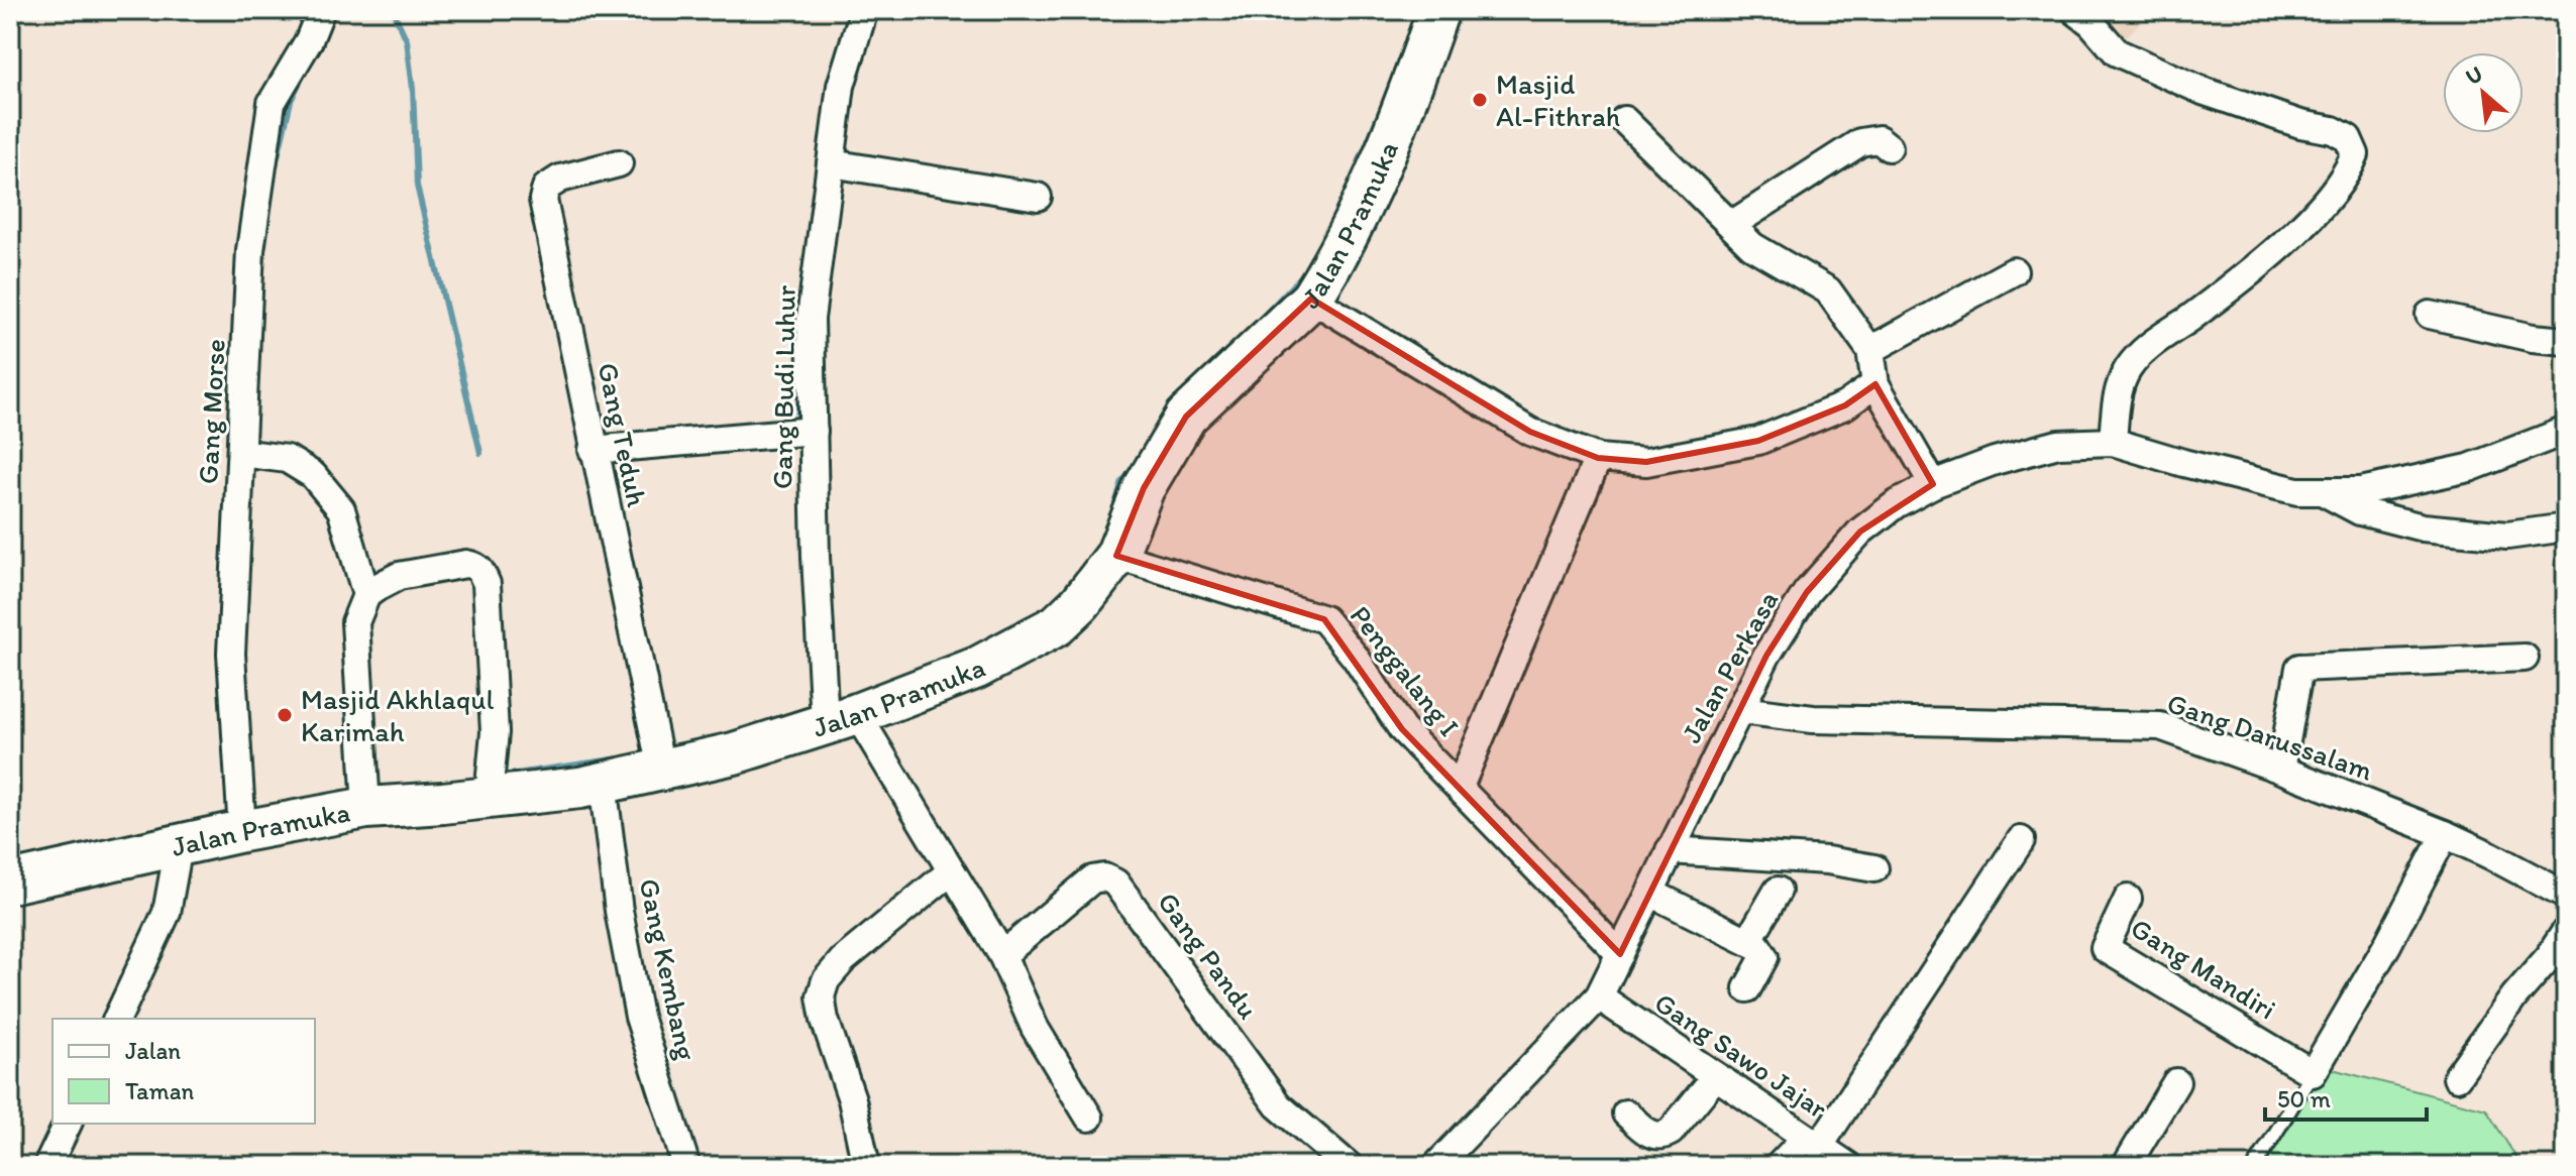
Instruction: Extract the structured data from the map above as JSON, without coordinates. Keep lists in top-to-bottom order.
{
  "streets": {
    "main road": ["Jalan Pramuka"],
    "street": [
      "Gang Budi Luhur",
      "Gang Morse",
      "Gang Teduh",
      "Jalan Perkasa",
      "Penggalang I",
      "Gang Darussalam",
      "Gang Pandu",
      "Gang Mandiri",
      "Gang Kembang",
      "Gang Sawo Jajar"
    ]
  },
  "crossings": [
    ["Jalan Pramuka", "Gang Budi Luhur"],
    ["Jalan Pramuka", "Gang Morse"],
    ["Jalan Pramuka", "Gang Teduh"],
    ["Jalan Pramuka", "Penggalang I"],
    ["Jalan Pramuka", "Gang Kembang"],
    ["Jalan Perkasa", "Penggalang I"],
    ["Jalan Perkasa", "Gang Darussalam"],
    ["Jalan Perkasa", "Gang Sawo Jajar"]
  ],
  "places": ["Masjid Al-Fithrah", "Masjid Akhlaqul Karimah"],
  "legend": ["Jalan", "Taman"],
  "scale_bar": "50 m",
  "north": "top left"
}
